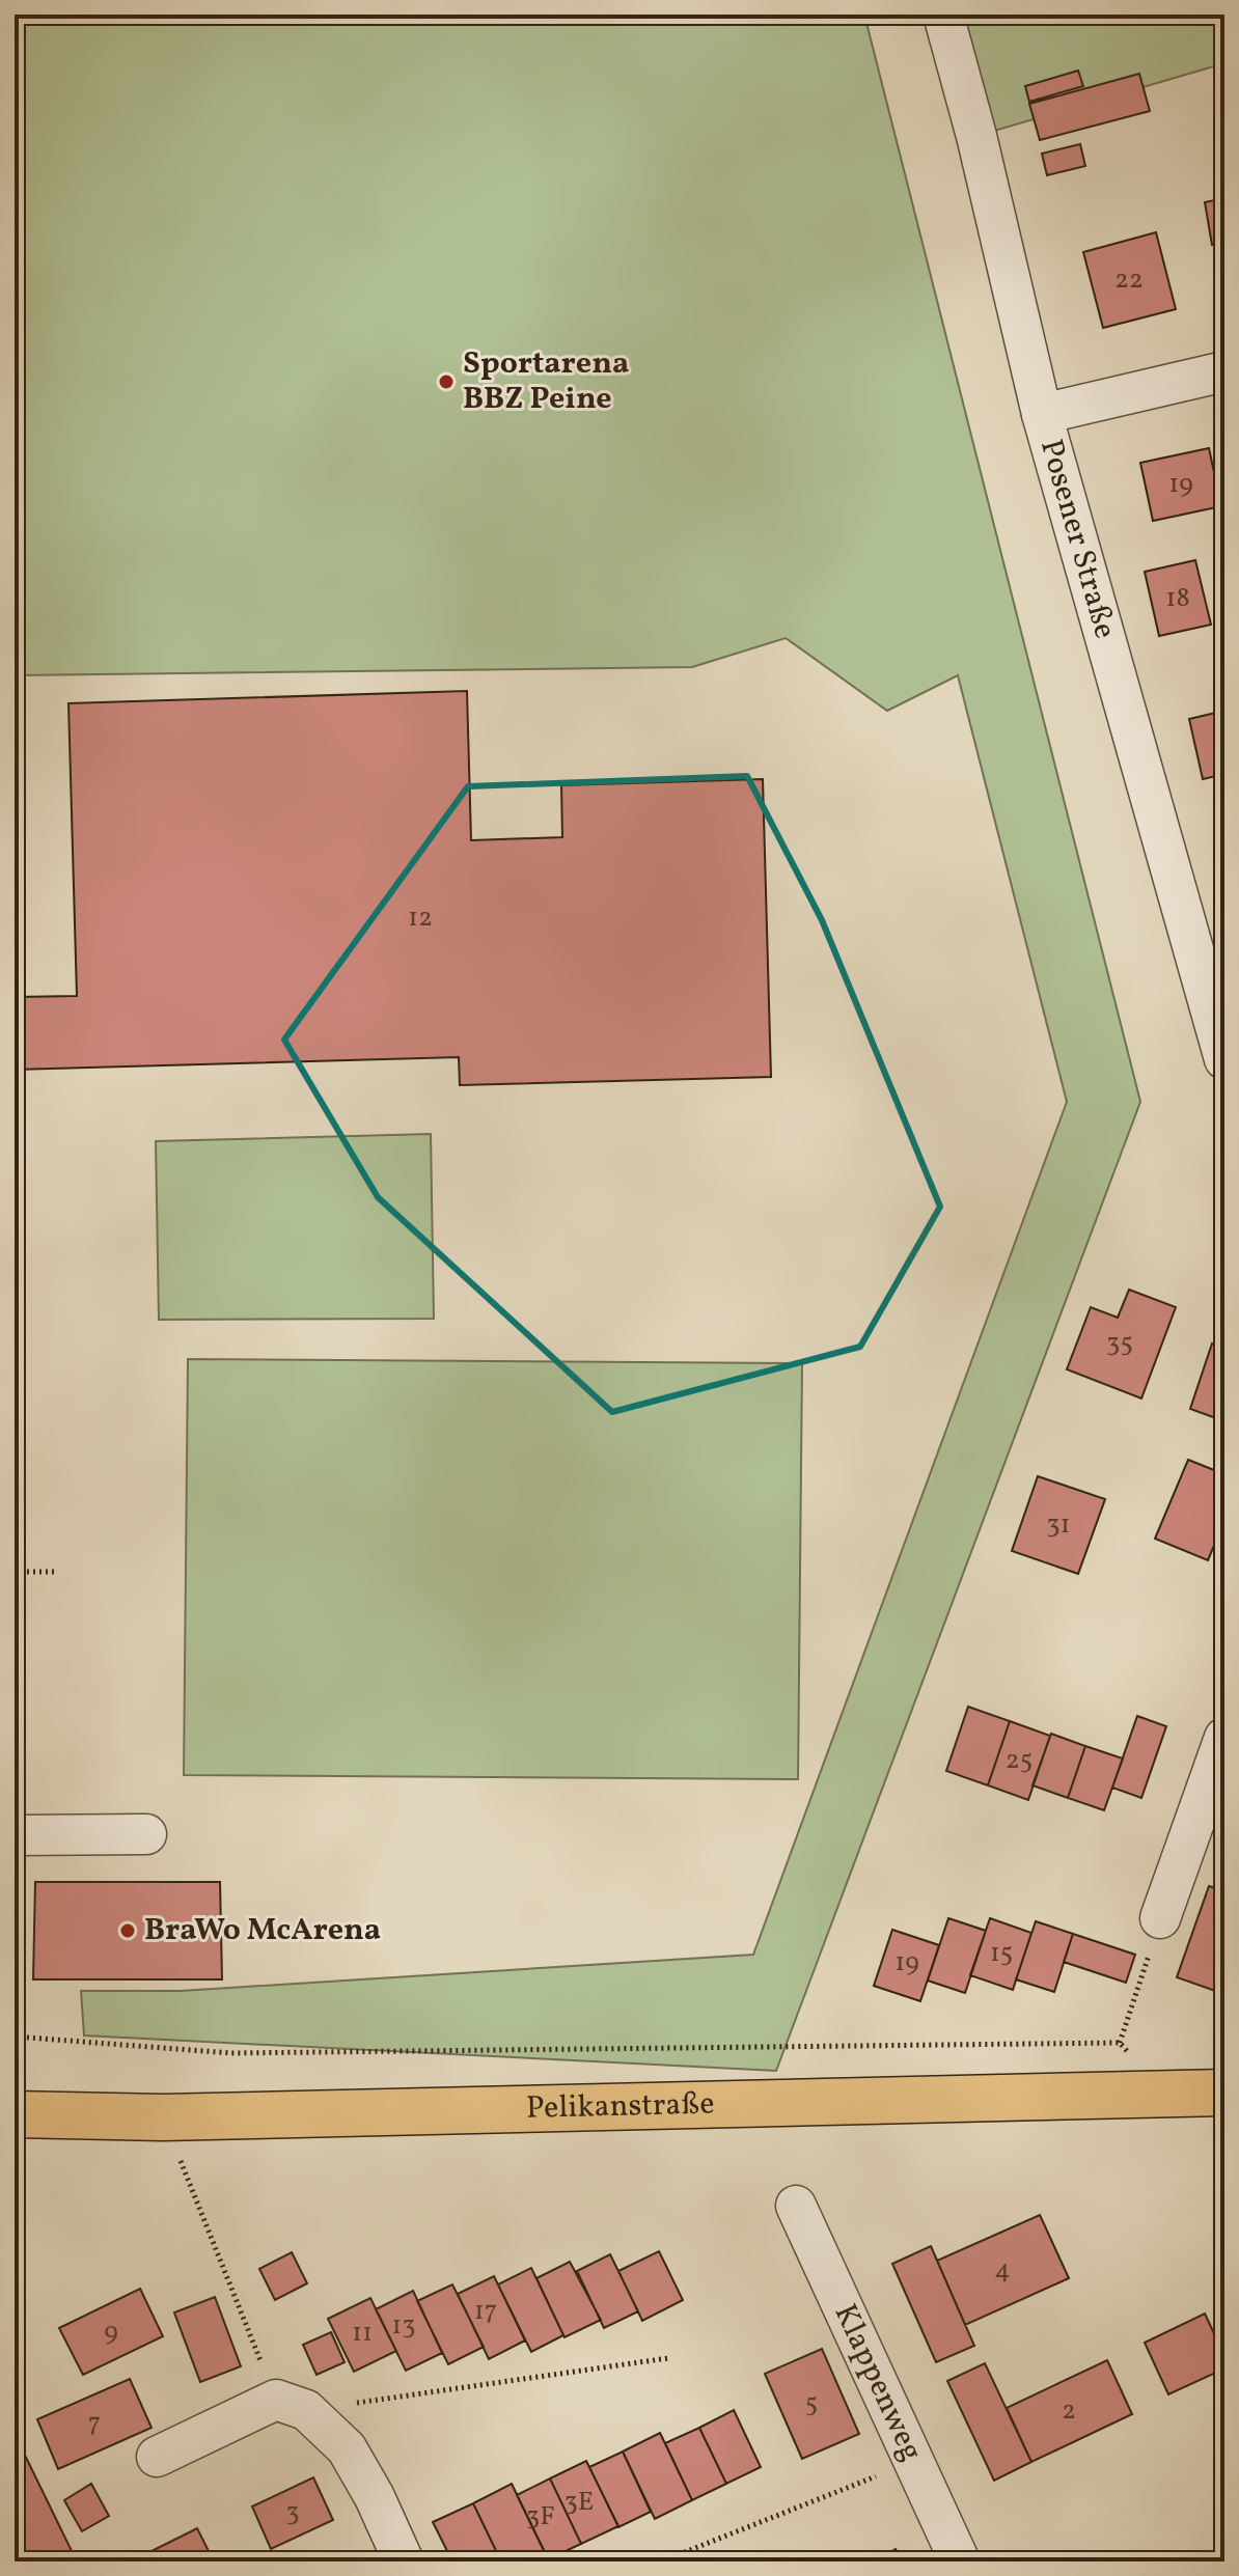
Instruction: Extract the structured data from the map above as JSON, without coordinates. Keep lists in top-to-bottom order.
{
  "streets": {
    "main road": ["Pelikanstraße"],
    "street": ["Posener Straße", "Klappenweg"]
  },
  "places": ["Sportarena BBZ Peine", "BraWo McArena"],
  "house_numbers": [
    "22",
    "19",
    "18",
    "12",
    "35",
    "31",
    "25",
    "15",
    "19",
    "4",
    "17",
    "13",
    "9",
    "11",
    "5",
    "2",
    "7",
    "3E",
    "3",
    "3F"
  ]
}
